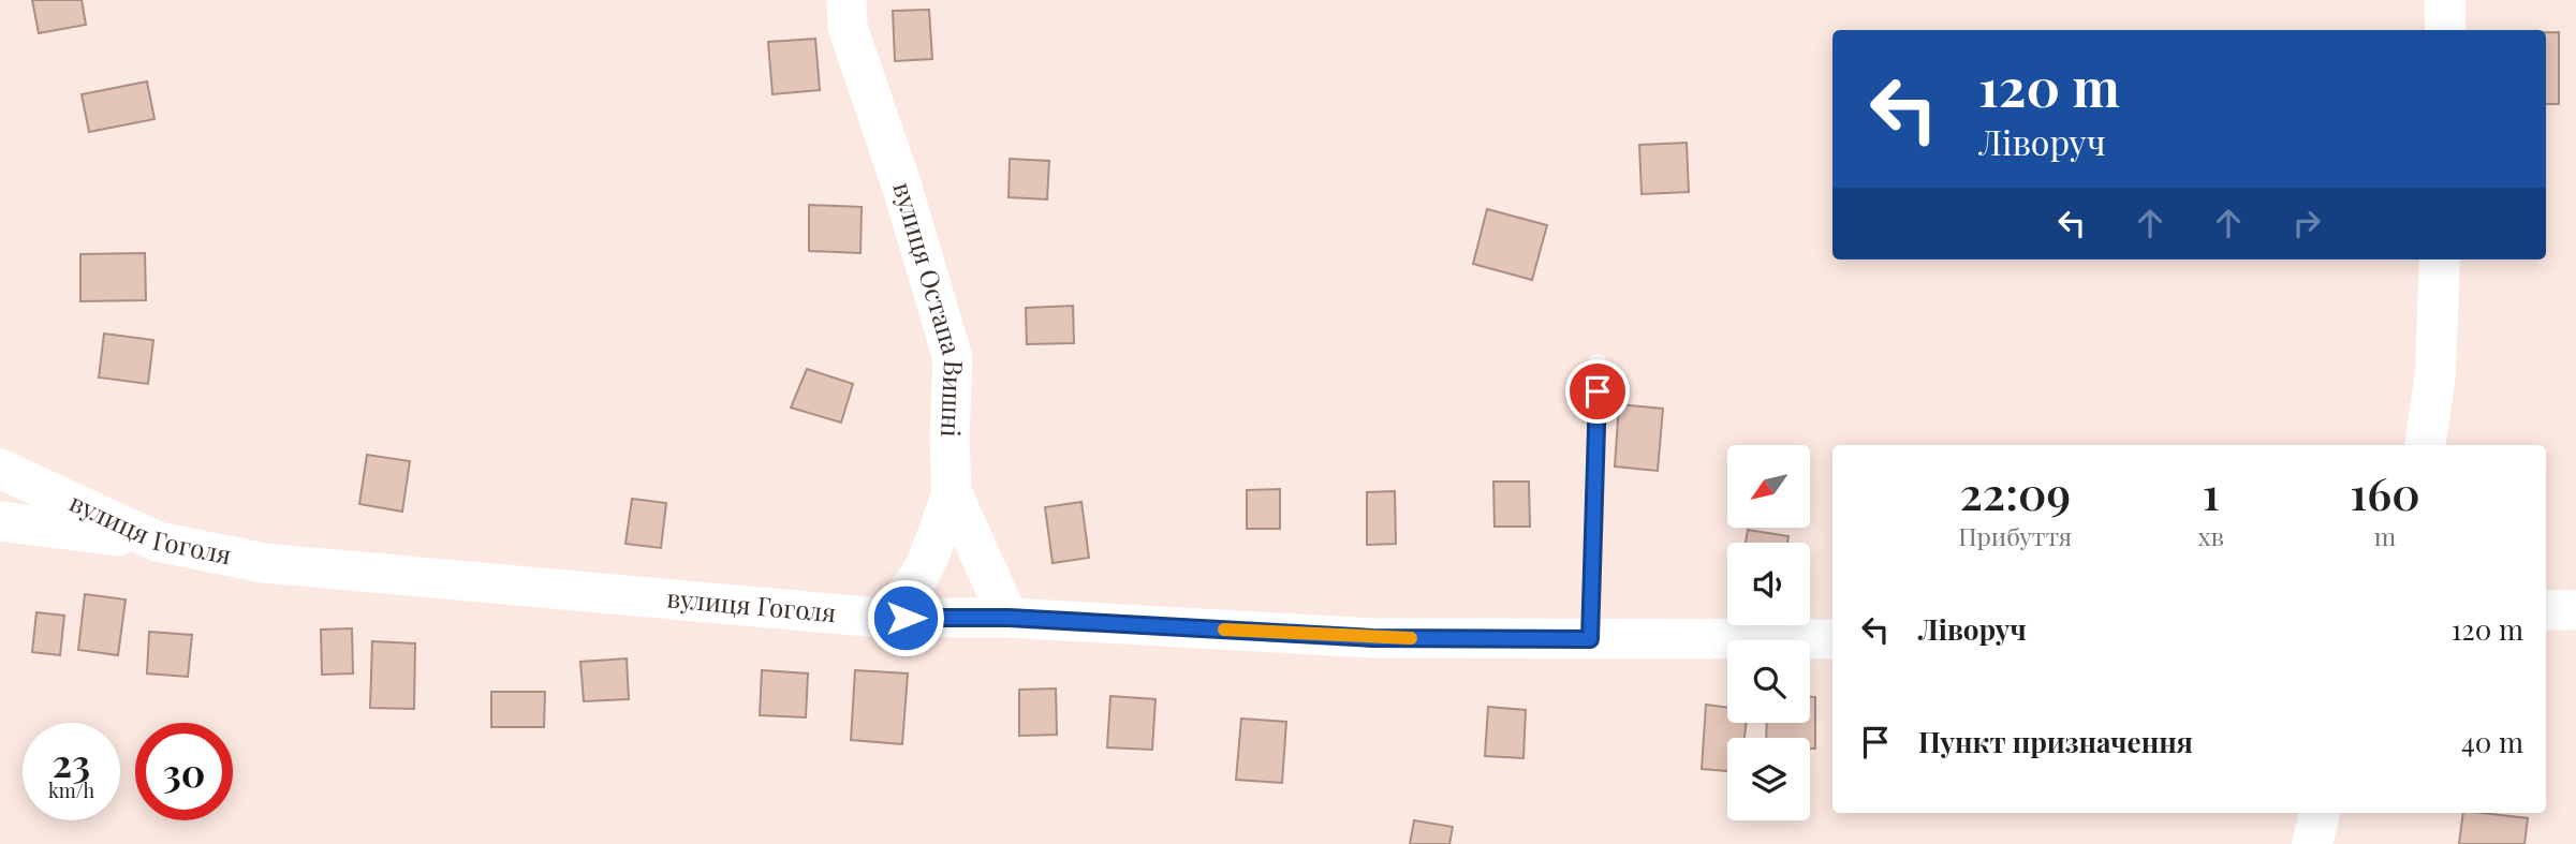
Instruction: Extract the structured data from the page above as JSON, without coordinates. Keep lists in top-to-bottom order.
{
  "streets": {
    "street": ["вулиця Остапа Вишні", "вулиця Гоголя"]
  },
  "crossings": [
    ["вулиця Остапа Вишні", "вулиця Гоголя"]
  ],
  "north": "bottom left",
  "page": {
    "turn": ["120 m", "Ліворуч"],
    "eta": [
      "22:09",
      "Прибуття",
      "1",
      "хв",
      "160",
      "m"
    ],
    "list": [
      {
        "name": "Ліворуч",
        "value": "120 m"
      },
      {
        "name": "Пункт призначення",
        "value": "40 m"
      }
    ],
    "speed": "23 km/h",
    "limit": "30"
  }
}
